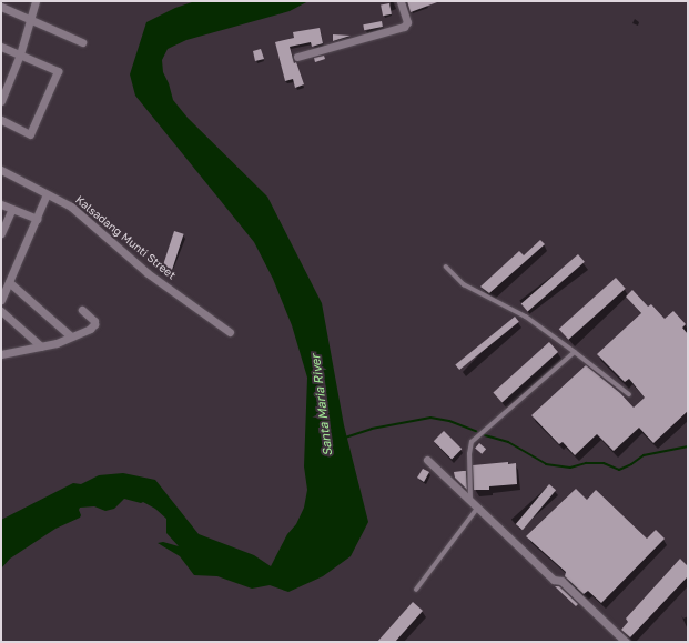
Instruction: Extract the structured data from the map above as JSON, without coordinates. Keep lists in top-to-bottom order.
{
  "streets": {
    "street": ["Kalsadang Munti Street"]
  },
  "water": ["Santa Maria River"]
}
